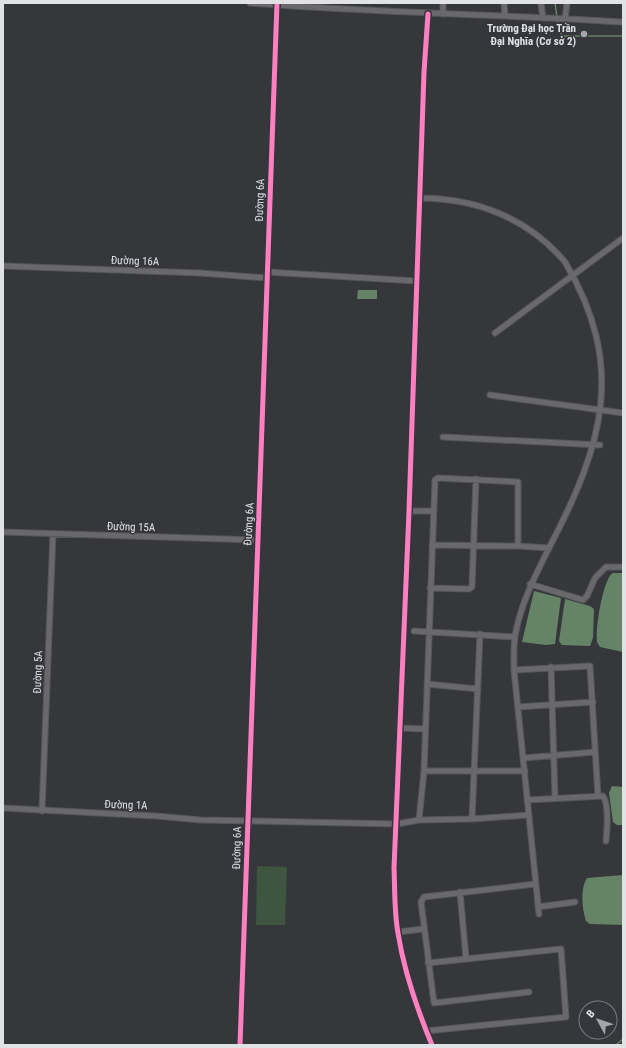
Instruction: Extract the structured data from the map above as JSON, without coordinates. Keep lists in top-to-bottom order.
{
  "streets": {
    "street": [
      "Đường 6A",
      "Đường 16A",
      "Đường 15A",
      "Đường 5A",
      "Đường 1A"
    ]
  },
  "crossings": [
    ["Đường 6A", "Đường 16A"],
    ["Đường 6A", "Đường 15A"],
    ["Đường 6A", "Đường 1A"],
    ["Đường 15A", "Đường 5A"],
    ["Đường 5A", "Đường 1A"]
  ],
  "places": ["Trường Đại học Trần Đại Nghĩa (Cơ sở 2)"],
  "north": "top left"
}
